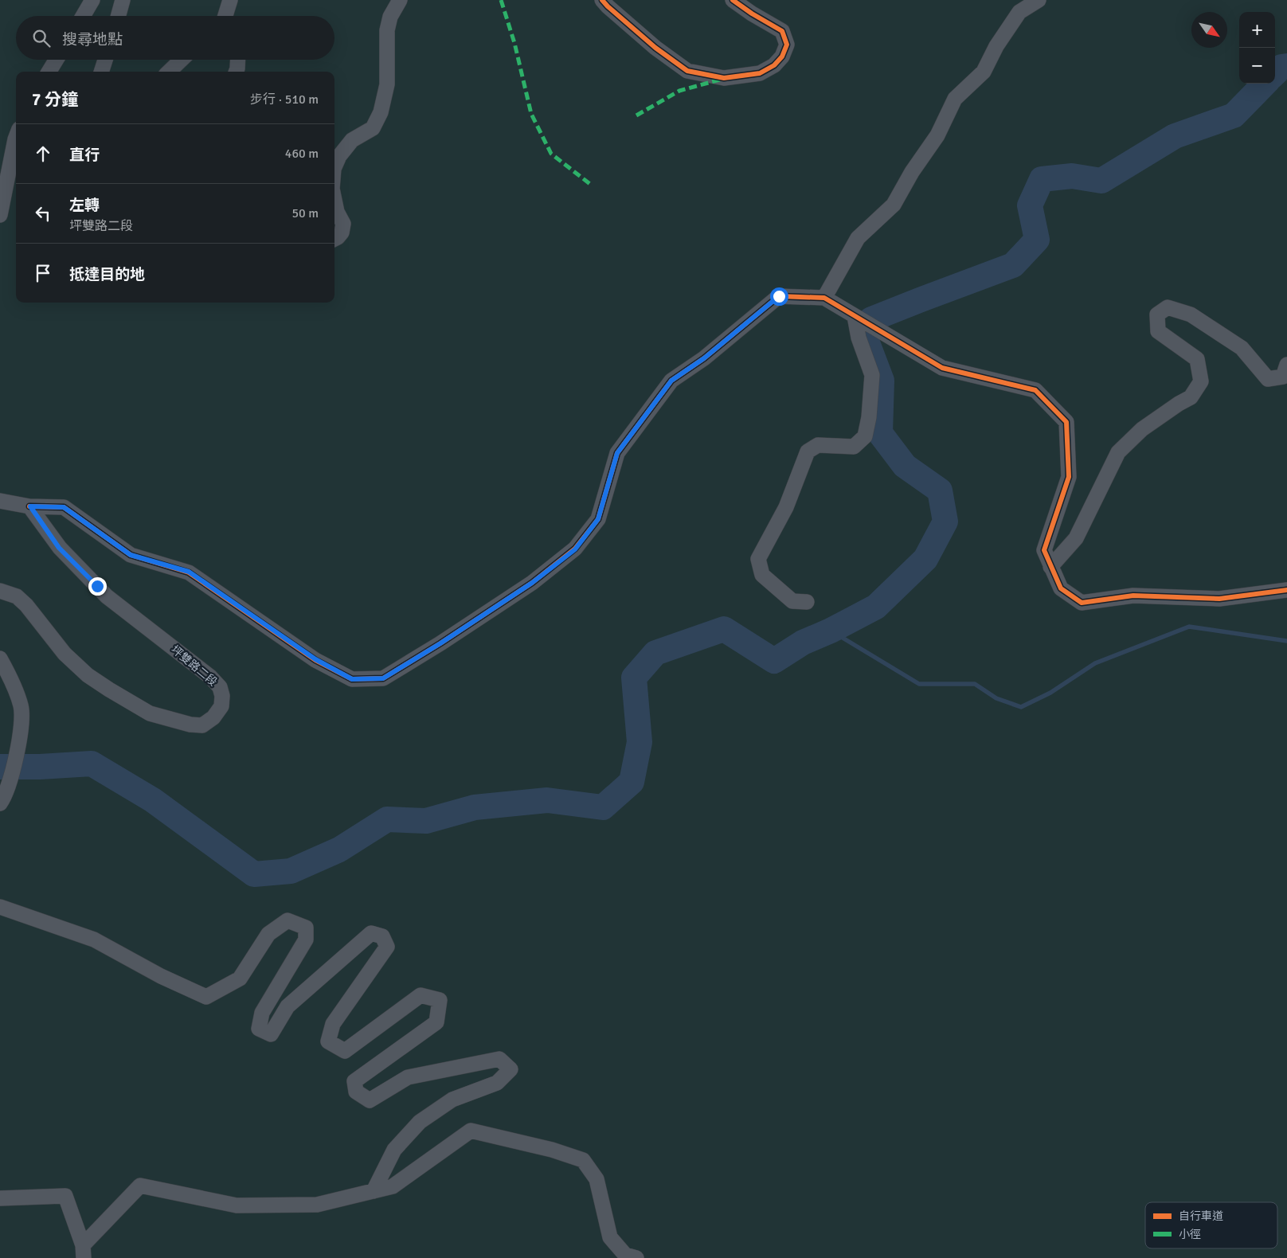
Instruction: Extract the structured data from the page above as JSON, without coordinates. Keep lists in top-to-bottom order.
{
  "streets": {
    "street": ["坪雙路二段"]
  },
  "legend": ["自行車道", "小徑"],
  "north": "bottom right",
  "page": {
    "map_buttons": ["+", "−"],
    "search": "搜尋地點",
    "heading": ["7 分鐘", "步行 · 510 m"],
    "list": [
      ["直行", "460 m"],
      ["左轉", "坪雙路二段", "50 m"],
      "抵達目的地"
    ]
  }
}
